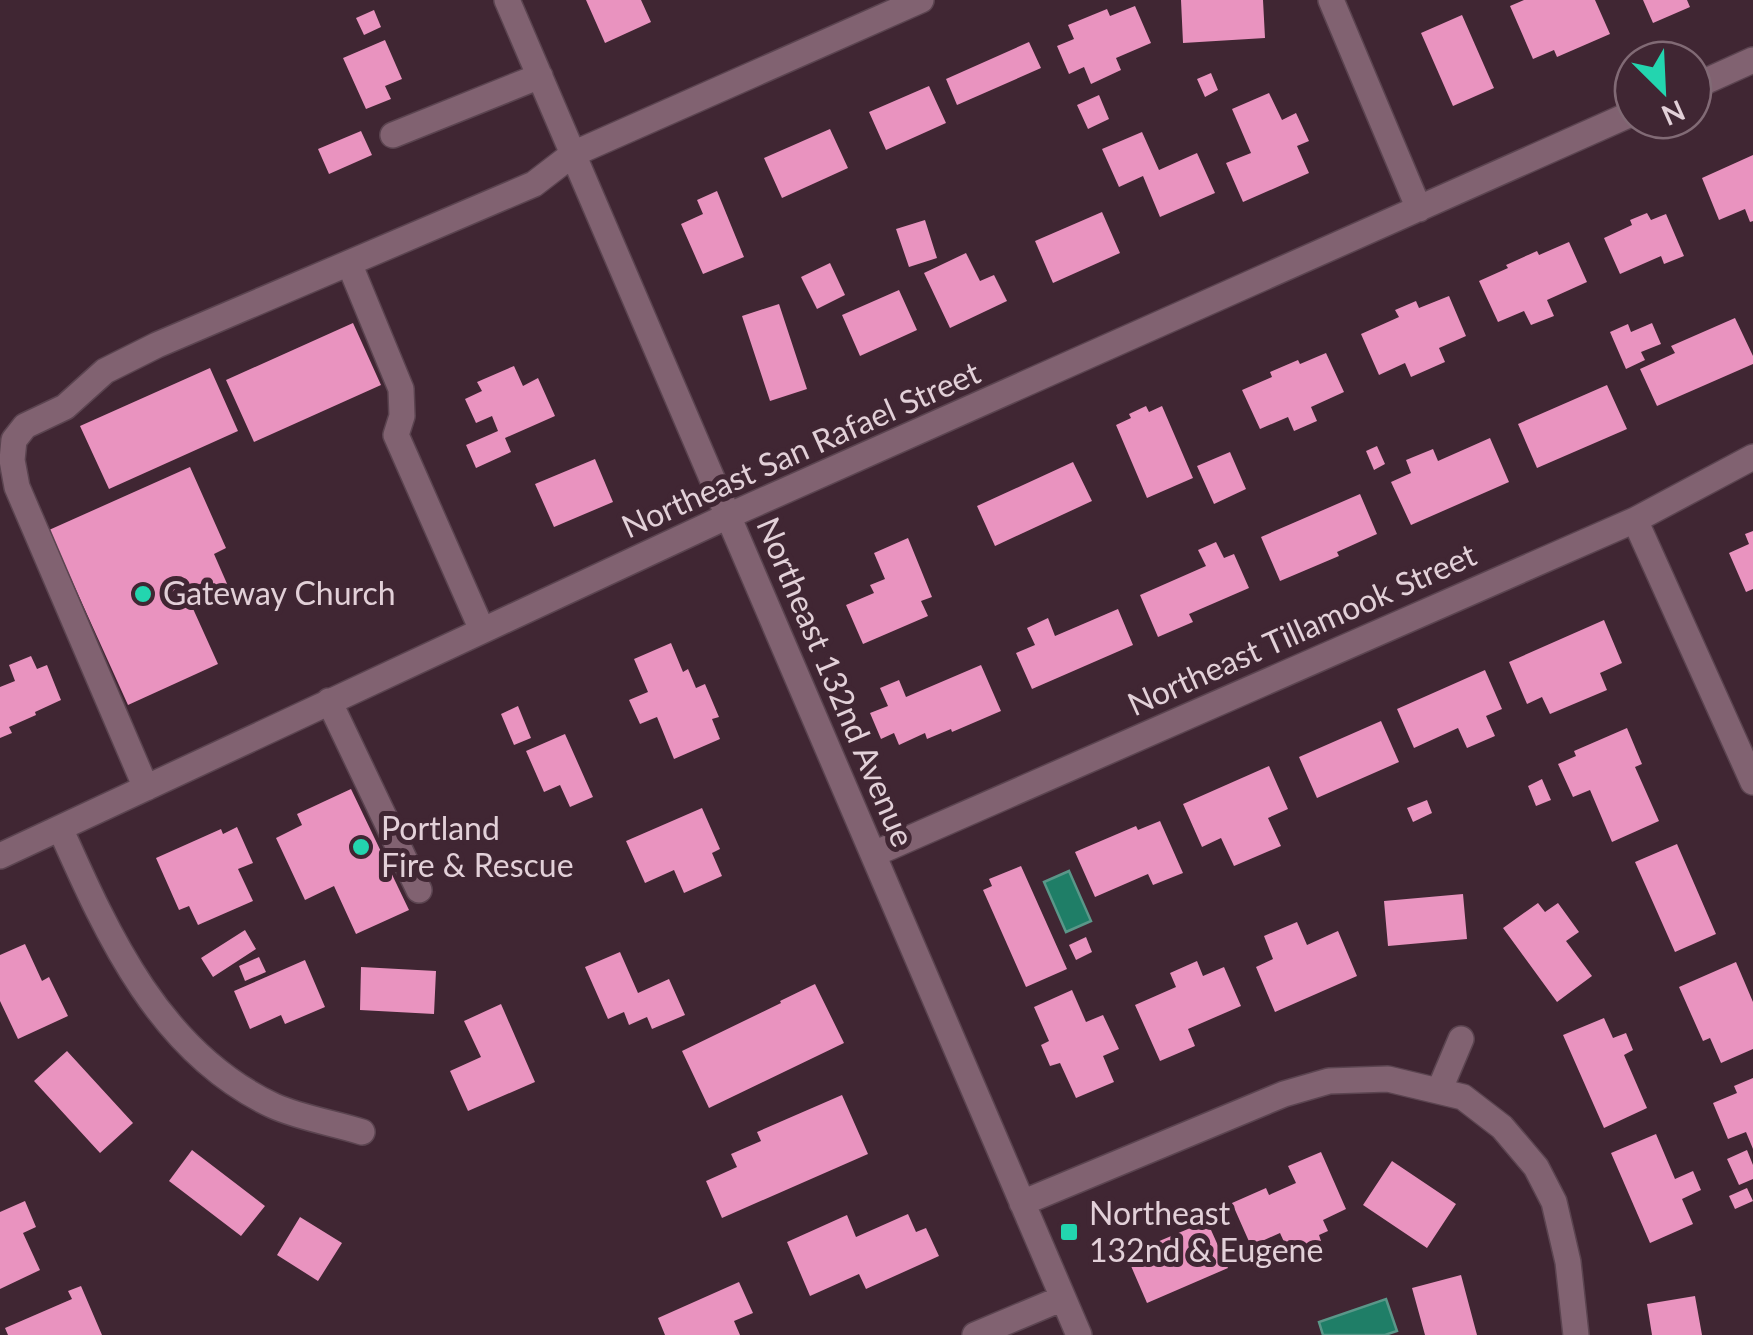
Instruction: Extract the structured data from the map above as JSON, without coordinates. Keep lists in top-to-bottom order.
{
  "streets": {
    "street": ["Northeast San Rafael Street", "Northeast Tillamook Street", "Northeast 132nd Avenue"]
  },
  "crossings": [
    ["Northeast San Rafael Street", "Northeast 132nd Avenue"],
    ["Northeast Tillamook Street", "Northeast 132nd Avenue"]
  ],
  "places": {
    "other": ["Gateway Church", "Portland Fire & Rescue"],
    "transit": ["Northeast 132nd & Eugene"]
  },
  "north": "bottom right"
}
